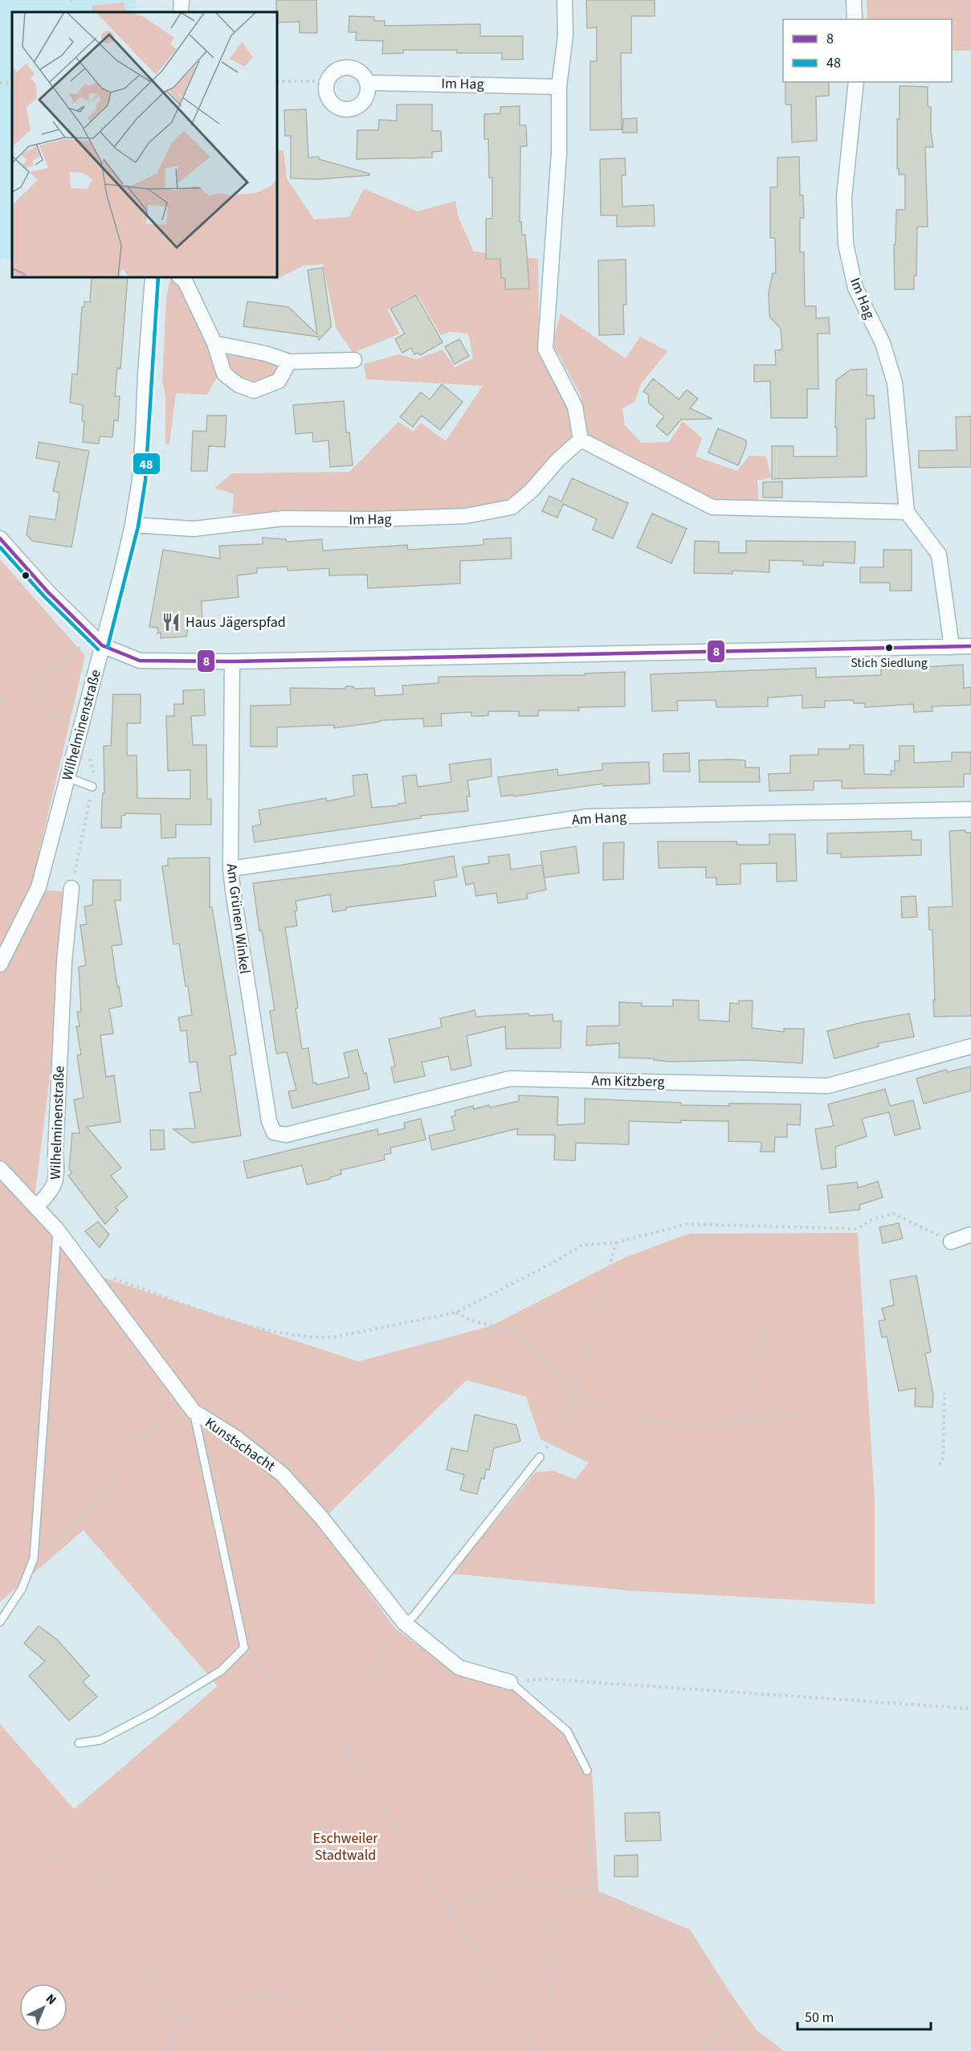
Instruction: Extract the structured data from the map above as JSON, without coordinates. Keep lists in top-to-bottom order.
{
  "streets": {
    "street": [
      "Im Hag",
      "Wilhelminenstraße",
      "Am Hang",
      "Am Grünen Winkel",
      "Am Kitzberg",
      "Kunstschacht"
    ]
  },
  "crossings": [
    ["Im Hag", "Wilhelminenstraße"],
    ["Wilhelminenstraße", "Kunstschacht"],
    ["Am Hang", "Am Grünen Winkel"],
    ["Am Grünen Winkel", "Am Kitzberg"]
  ],
  "parks": ["Eschweiler Stadtwald"],
  "places": {
    "restaurant": ["Haus Jägerspfad"],
    "other": ["Stich Siedlung"]
  },
  "lines": ["transit line 48", "transit line 8"],
  "legend": ["8", "48"],
  "scale_bar": "50 m",
  "north": "top right"
}
